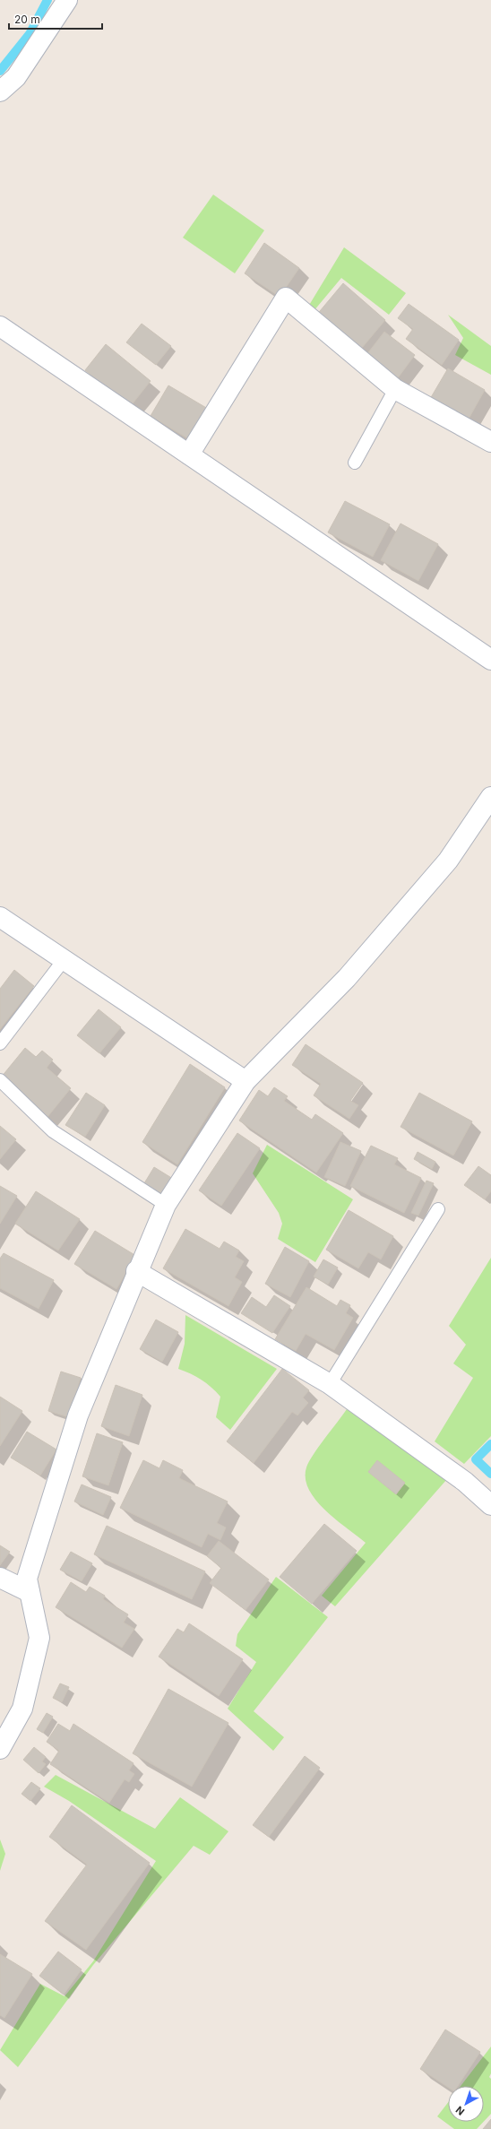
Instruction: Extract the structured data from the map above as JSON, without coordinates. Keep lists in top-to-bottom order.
{
  "scale_bar": "20 m",
  "north": "bottom left"
}
